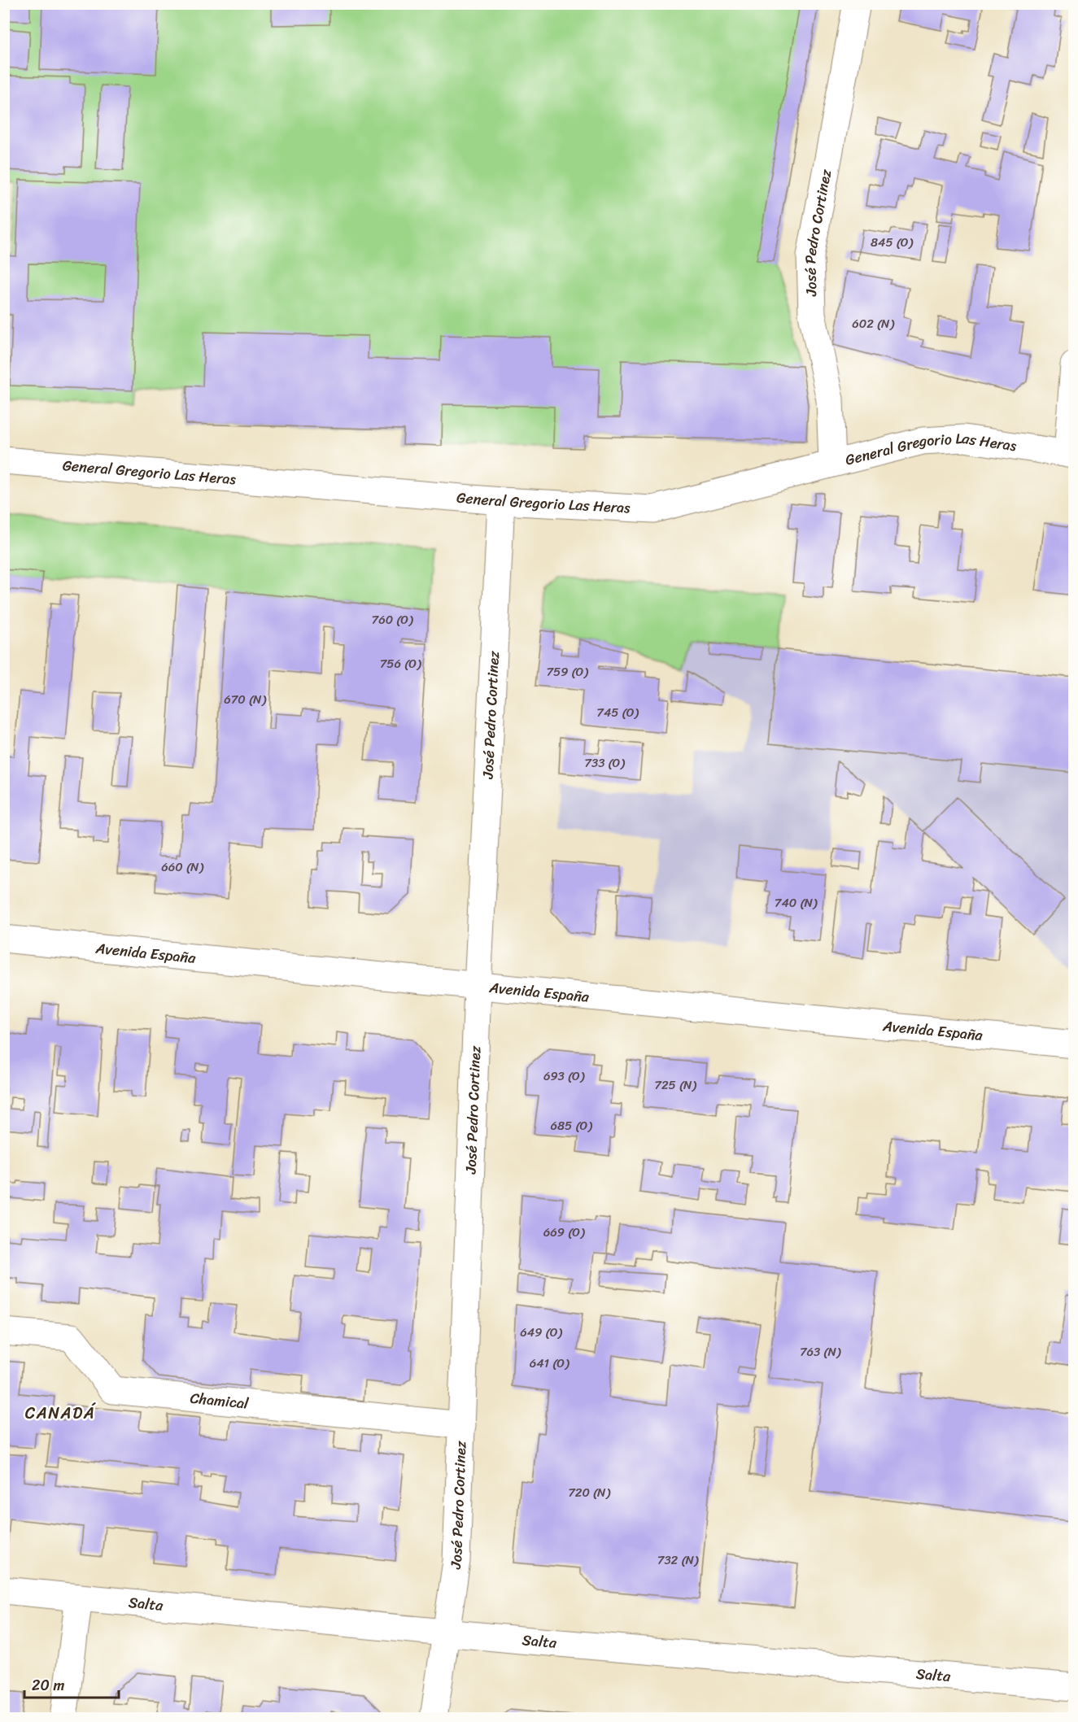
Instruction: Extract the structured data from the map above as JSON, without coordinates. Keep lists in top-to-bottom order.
{
  "streets": {
    "street": [
      "José Pedro Cortinez",
      "General Gregorio Las Heras",
      "Avenida España",
      "Chamical",
      "Salta"
    ]
  },
  "crossings": [
    ["José Pedro Cortinez", "General Gregorio Las Heras"],
    ["José Pedro Cortinez", "Avenida España"],
    ["José Pedro Cortinez", "Chamical"],
    ["José Pedro Cortinez", "Salta"]
  ],
  "districts": ["CANADÁ"],
  "house_numbers": [
    "845 (O)",
    "602 (N)",
    "760 (O)",
    "756 (O)",
    "759 (O)",
    "670 (N)",
    "745 (O)",
    "733 (O)",
    "660 (N)",
    "740 (N)",
    "693 (O)",
    "725 (N)",
    "685 (O)",
    "669 (O)",
    "649 (O)",
    "763 (N)",
    "641 (O)",
    "720 (N)",
    "732 (N)"
  ],
  "scale_bar": "20 m"
}
